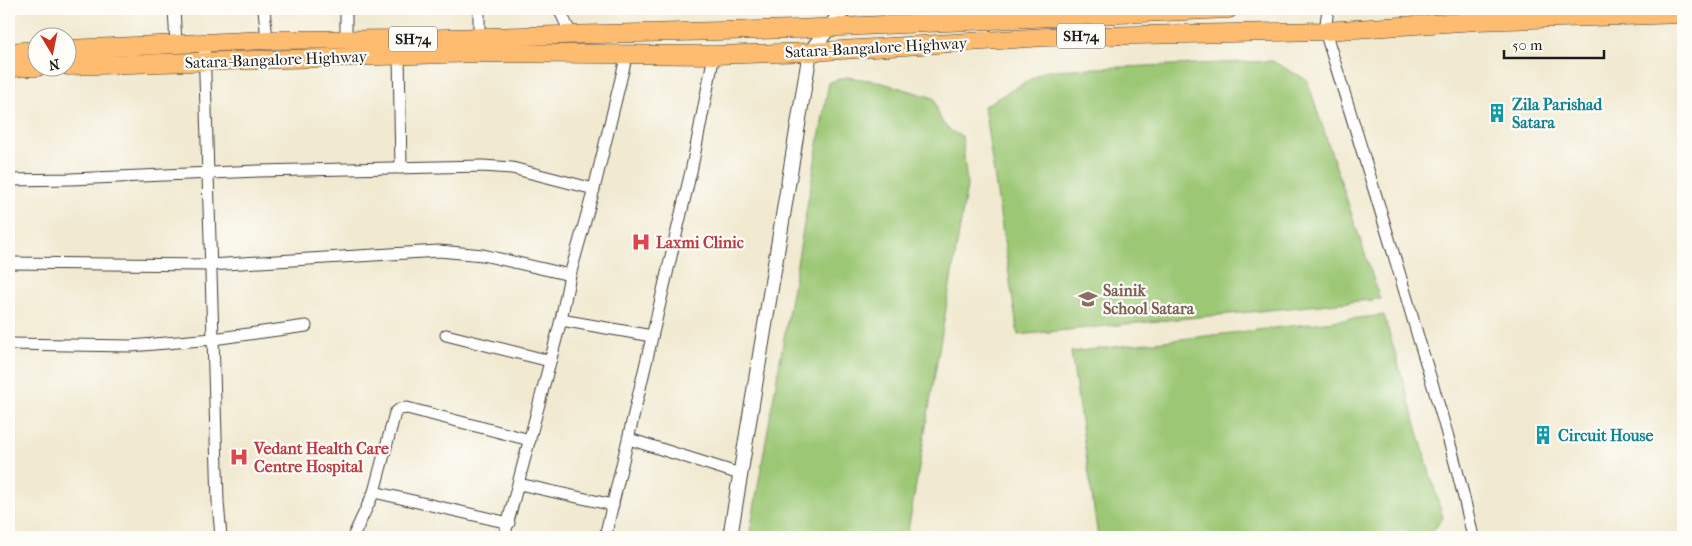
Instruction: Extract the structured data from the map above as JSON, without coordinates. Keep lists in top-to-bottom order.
{
  "streets": {
    "main road": ["SH74", "Satara-Bangalore Highway"]
  },
  "places": {
    "building": ["Zila Parishad Satara", "Circuit House"],
    "hospital": ["Laxmi Clinic", "Vedant Health Care Centre Hospital"],
    "school or university": ["Sainik School Satara"]
  },
  "scale_bar": "50 m",
  "north": "bottom"
}
